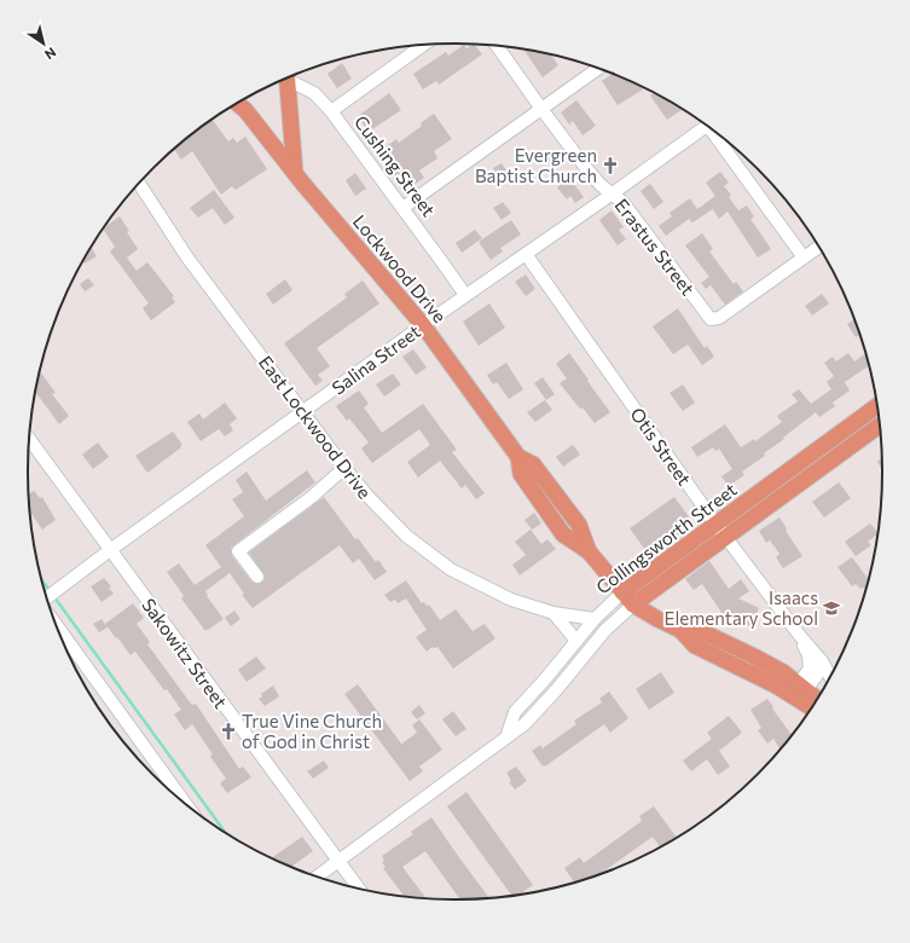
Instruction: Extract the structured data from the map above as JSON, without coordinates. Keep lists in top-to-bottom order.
{
  "streets": {
    "main road": ["Lockwood Drive", "Collingsworth Street"],
    "street": [
      "Cushing Street",
      "Erastus Street",
      "Salina Street",
      "East Lockwood Drive",
      "Otis Street",
      "Sakowitz Street"
    ]
  },
  "crossings": [
    ["Cushing Street", "Salina Street"],
    ["Erastus Street", "Salina Street"],
    ["Lockwood Drive", "Salina Street"],
    ["Lockwood Drive", "Otis Street"],
    ["Lockwood Drive", "Collingsworth Street"],
    ["Salina Street", "East Lockwood Drive"],
    ["Salina Street", "Otis Street"],
    ["Salina Street", "Sakowitz Street"],
    ["East Lockwood Drive", "Collingsworth Street"],
    ["Otis Street", "Collingsworth Street"],
    ["Collingsworth Street", "Sakowitz Street"]
  ],
  "places": {
    "church": ["Evergreen Baptist Church", "True Vine Church of God in Christ"],
    "school or university": ["Isaacs Elementary School"]
  },
  "north": "bottom right"
}
